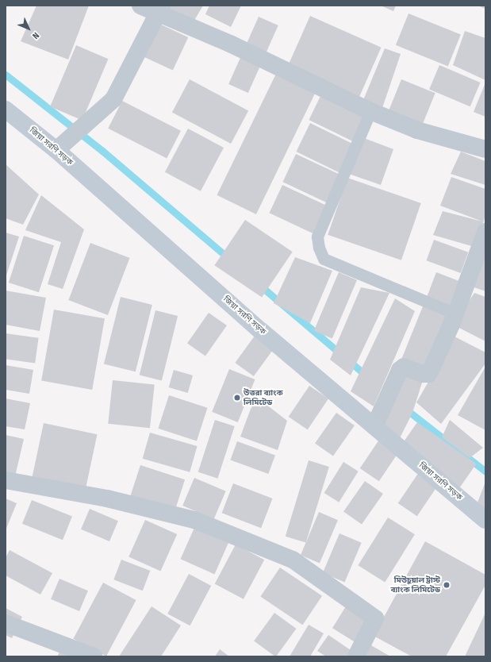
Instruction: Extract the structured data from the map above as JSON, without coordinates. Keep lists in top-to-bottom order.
{
  "streets": {
    "main road": ["জিয়া সরণি সড়ক"]
  },
  "places": ["উত্তরা ব্যাংক লিমিটেড", "মিউচুয়াল ট্রাস্ট ব্যাংক লিমিটেড"],
  "north": "bottom right"
}
